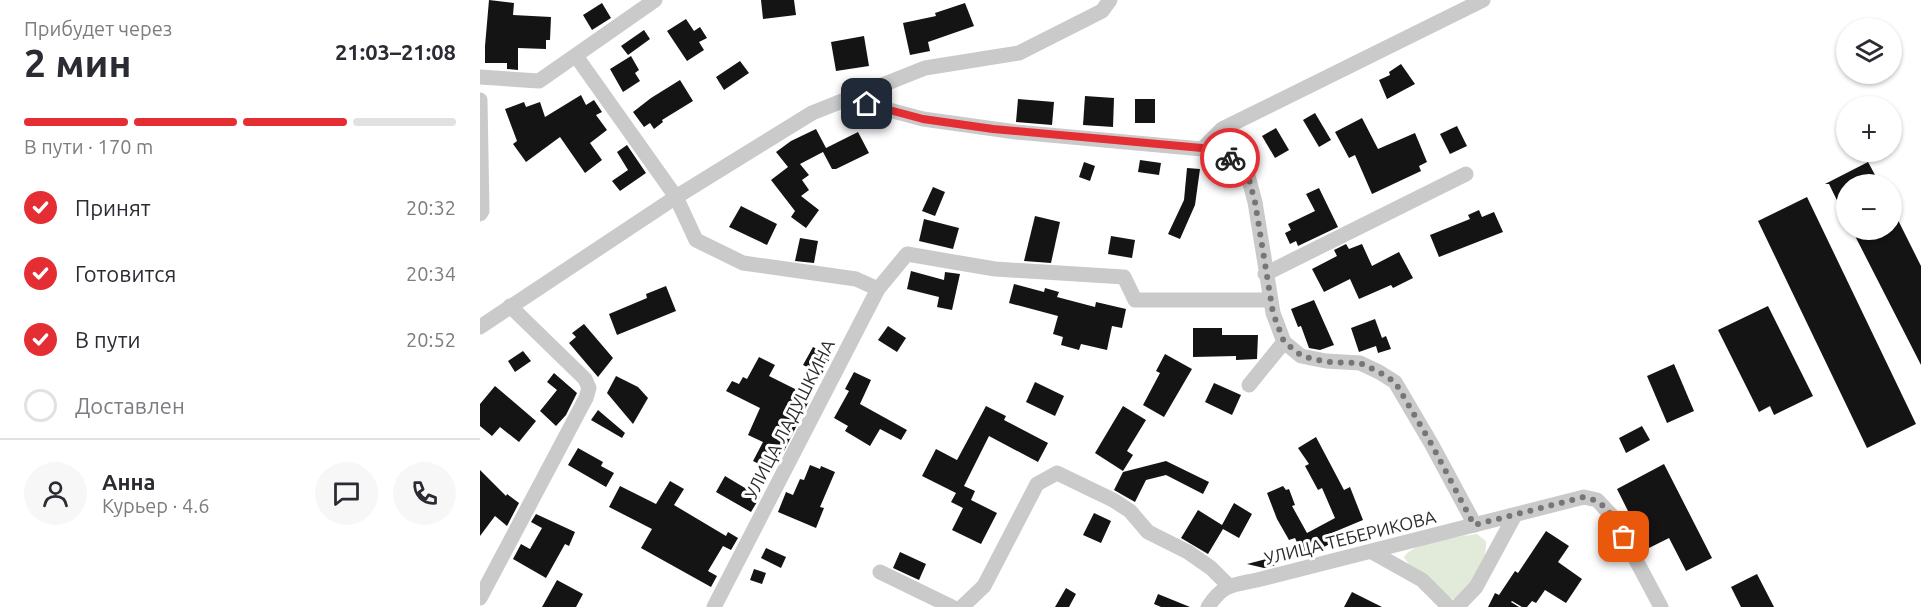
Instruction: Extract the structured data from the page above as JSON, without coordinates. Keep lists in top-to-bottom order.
{
  "streets": {
    "street": ["УЛИЦА ЛАДУШКИНА", "УЛИЦА ТЕБЕРИКОВА"]
  },
  "page": {
    "heading": ["2 мин", "Прибудет через", "21:03–21:08"],
    "panel": ["Анна", "Курьер · 4.6"],
    "map_buttons": ["+", "−"],
    "bar": "В пути · 170 m",
    "list": [
      ["Принят", "20:32"],
      ["Готовится", "20:34"],
      ["В пути", "20:52"],
      "Доставлен"
    ]
  }
}
